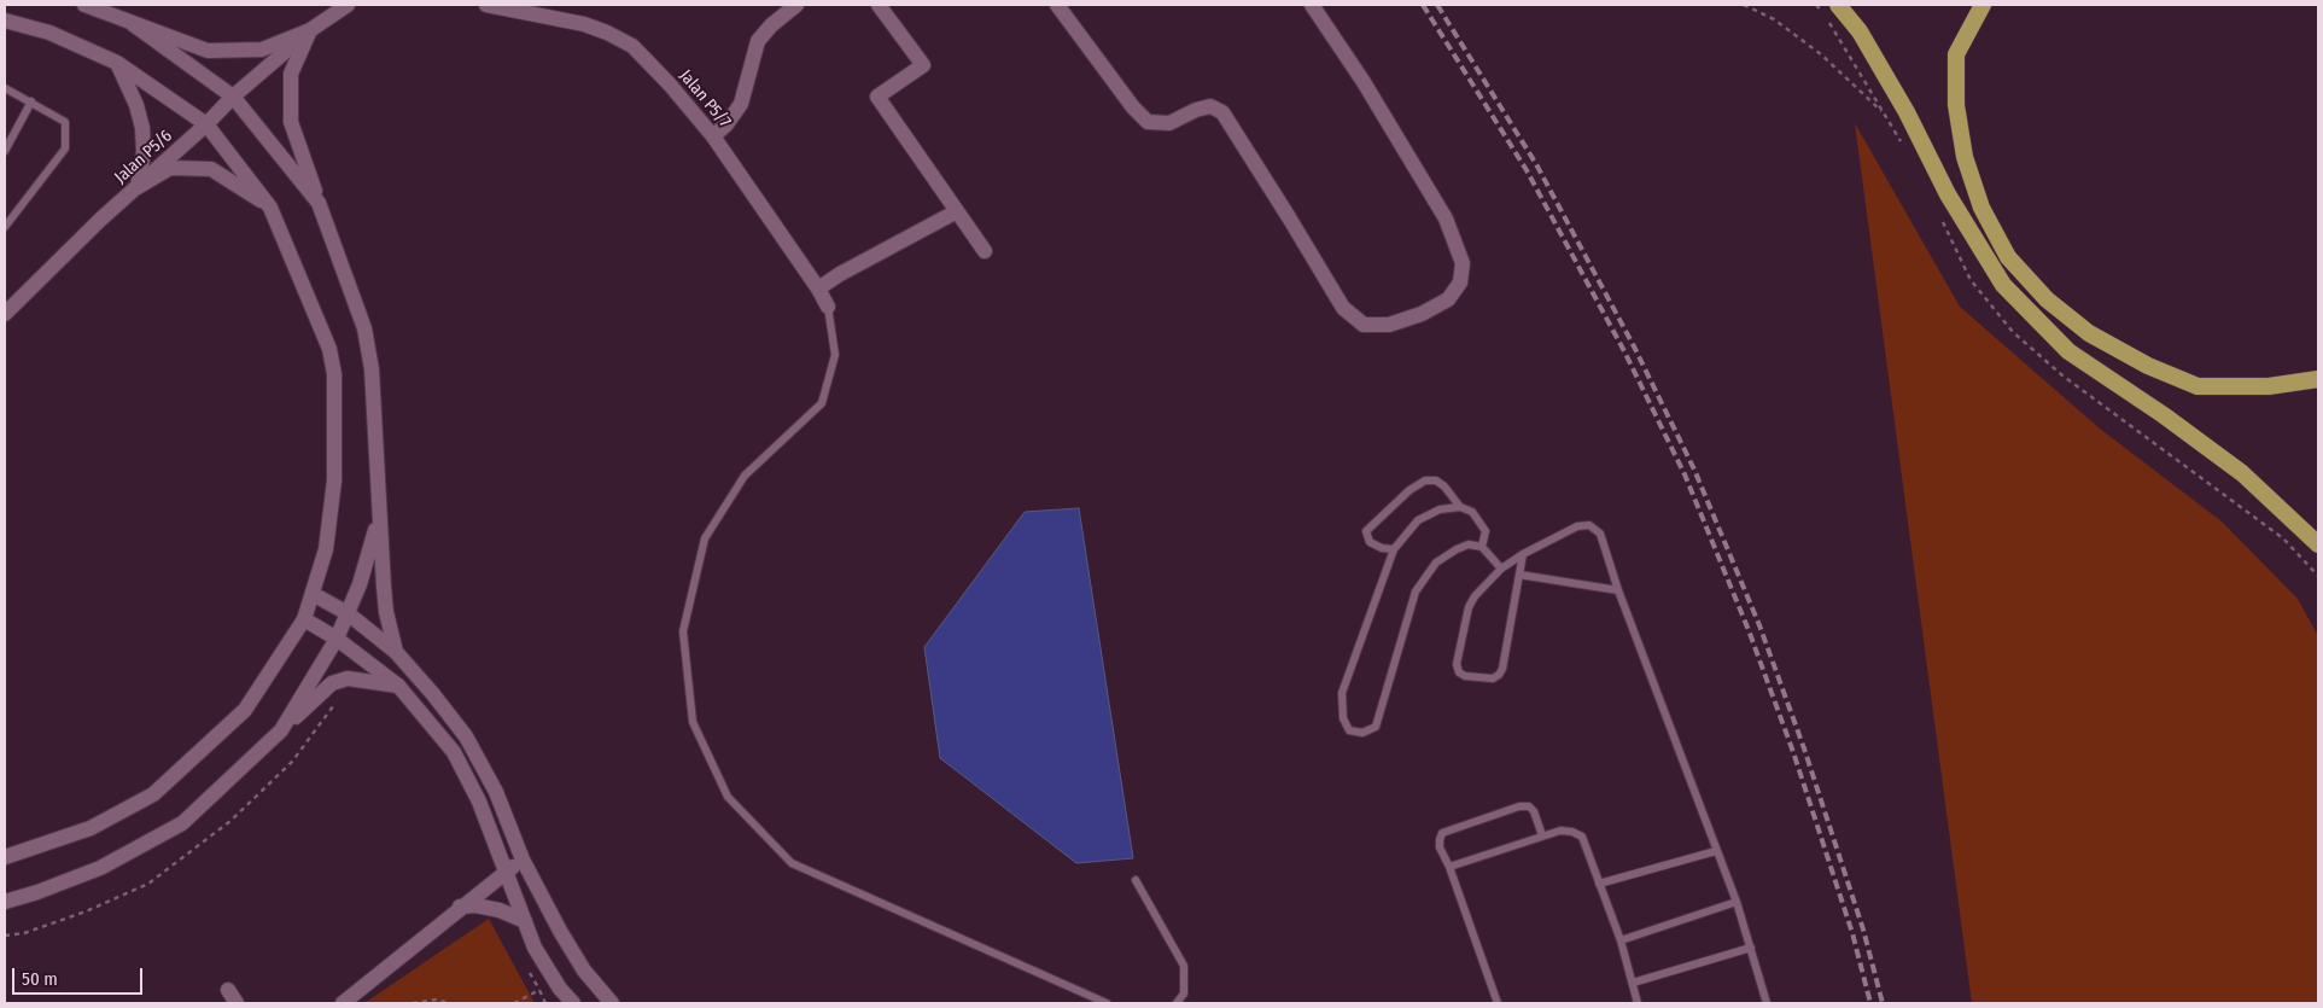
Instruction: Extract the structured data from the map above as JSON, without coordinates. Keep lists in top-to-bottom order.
{
  "streets": {
    "street": ["Jalan P5/7", "Jalan P5/6"]
  },
  "scale_bar": "50 m"
}
